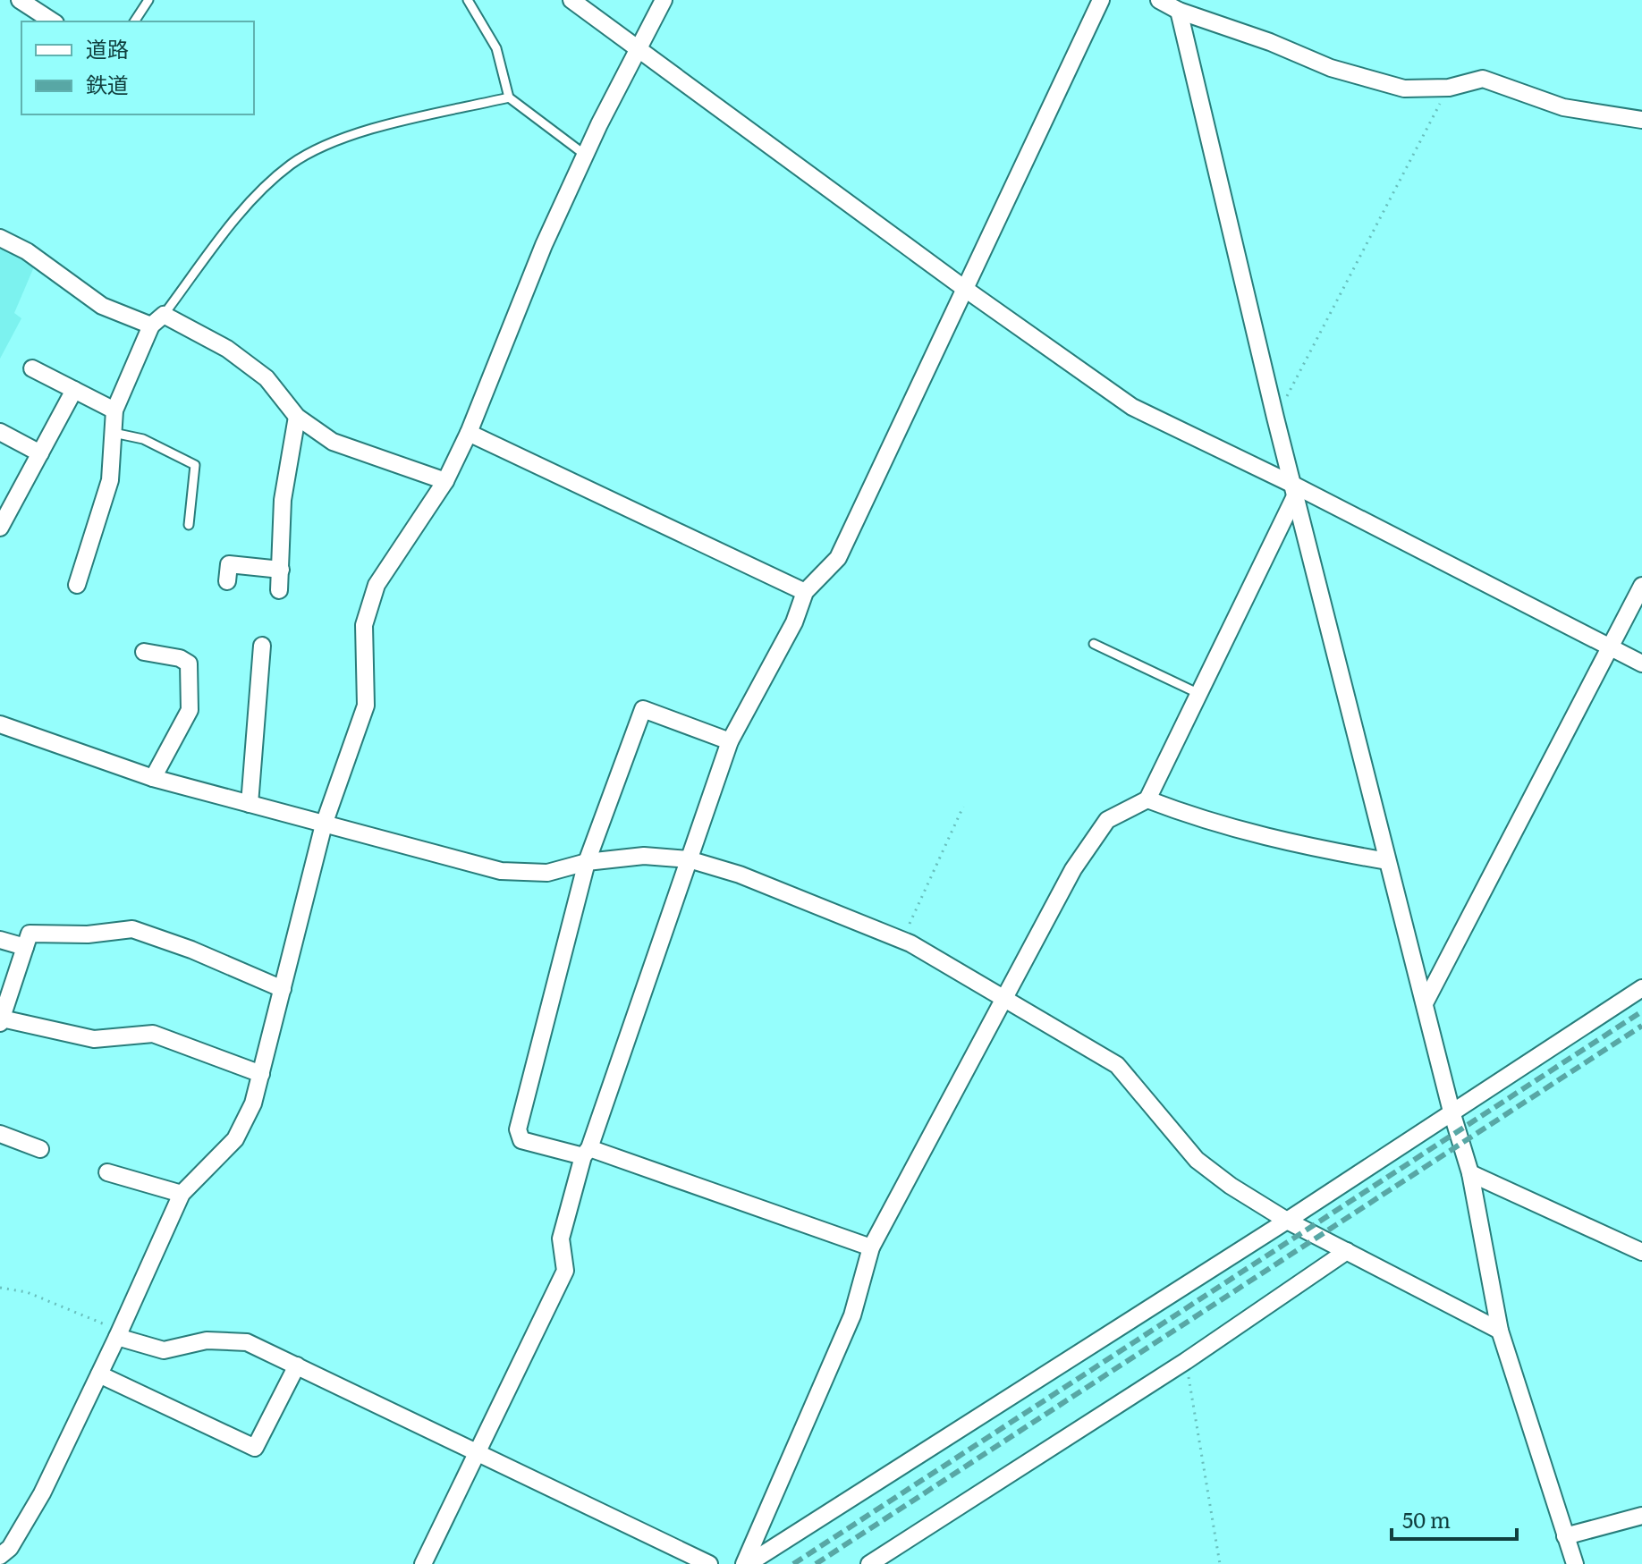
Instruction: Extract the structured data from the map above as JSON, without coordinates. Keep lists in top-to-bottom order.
{
  "legend": ["道路", "鉄道"],
  "scale_bar": "50 m"
}
